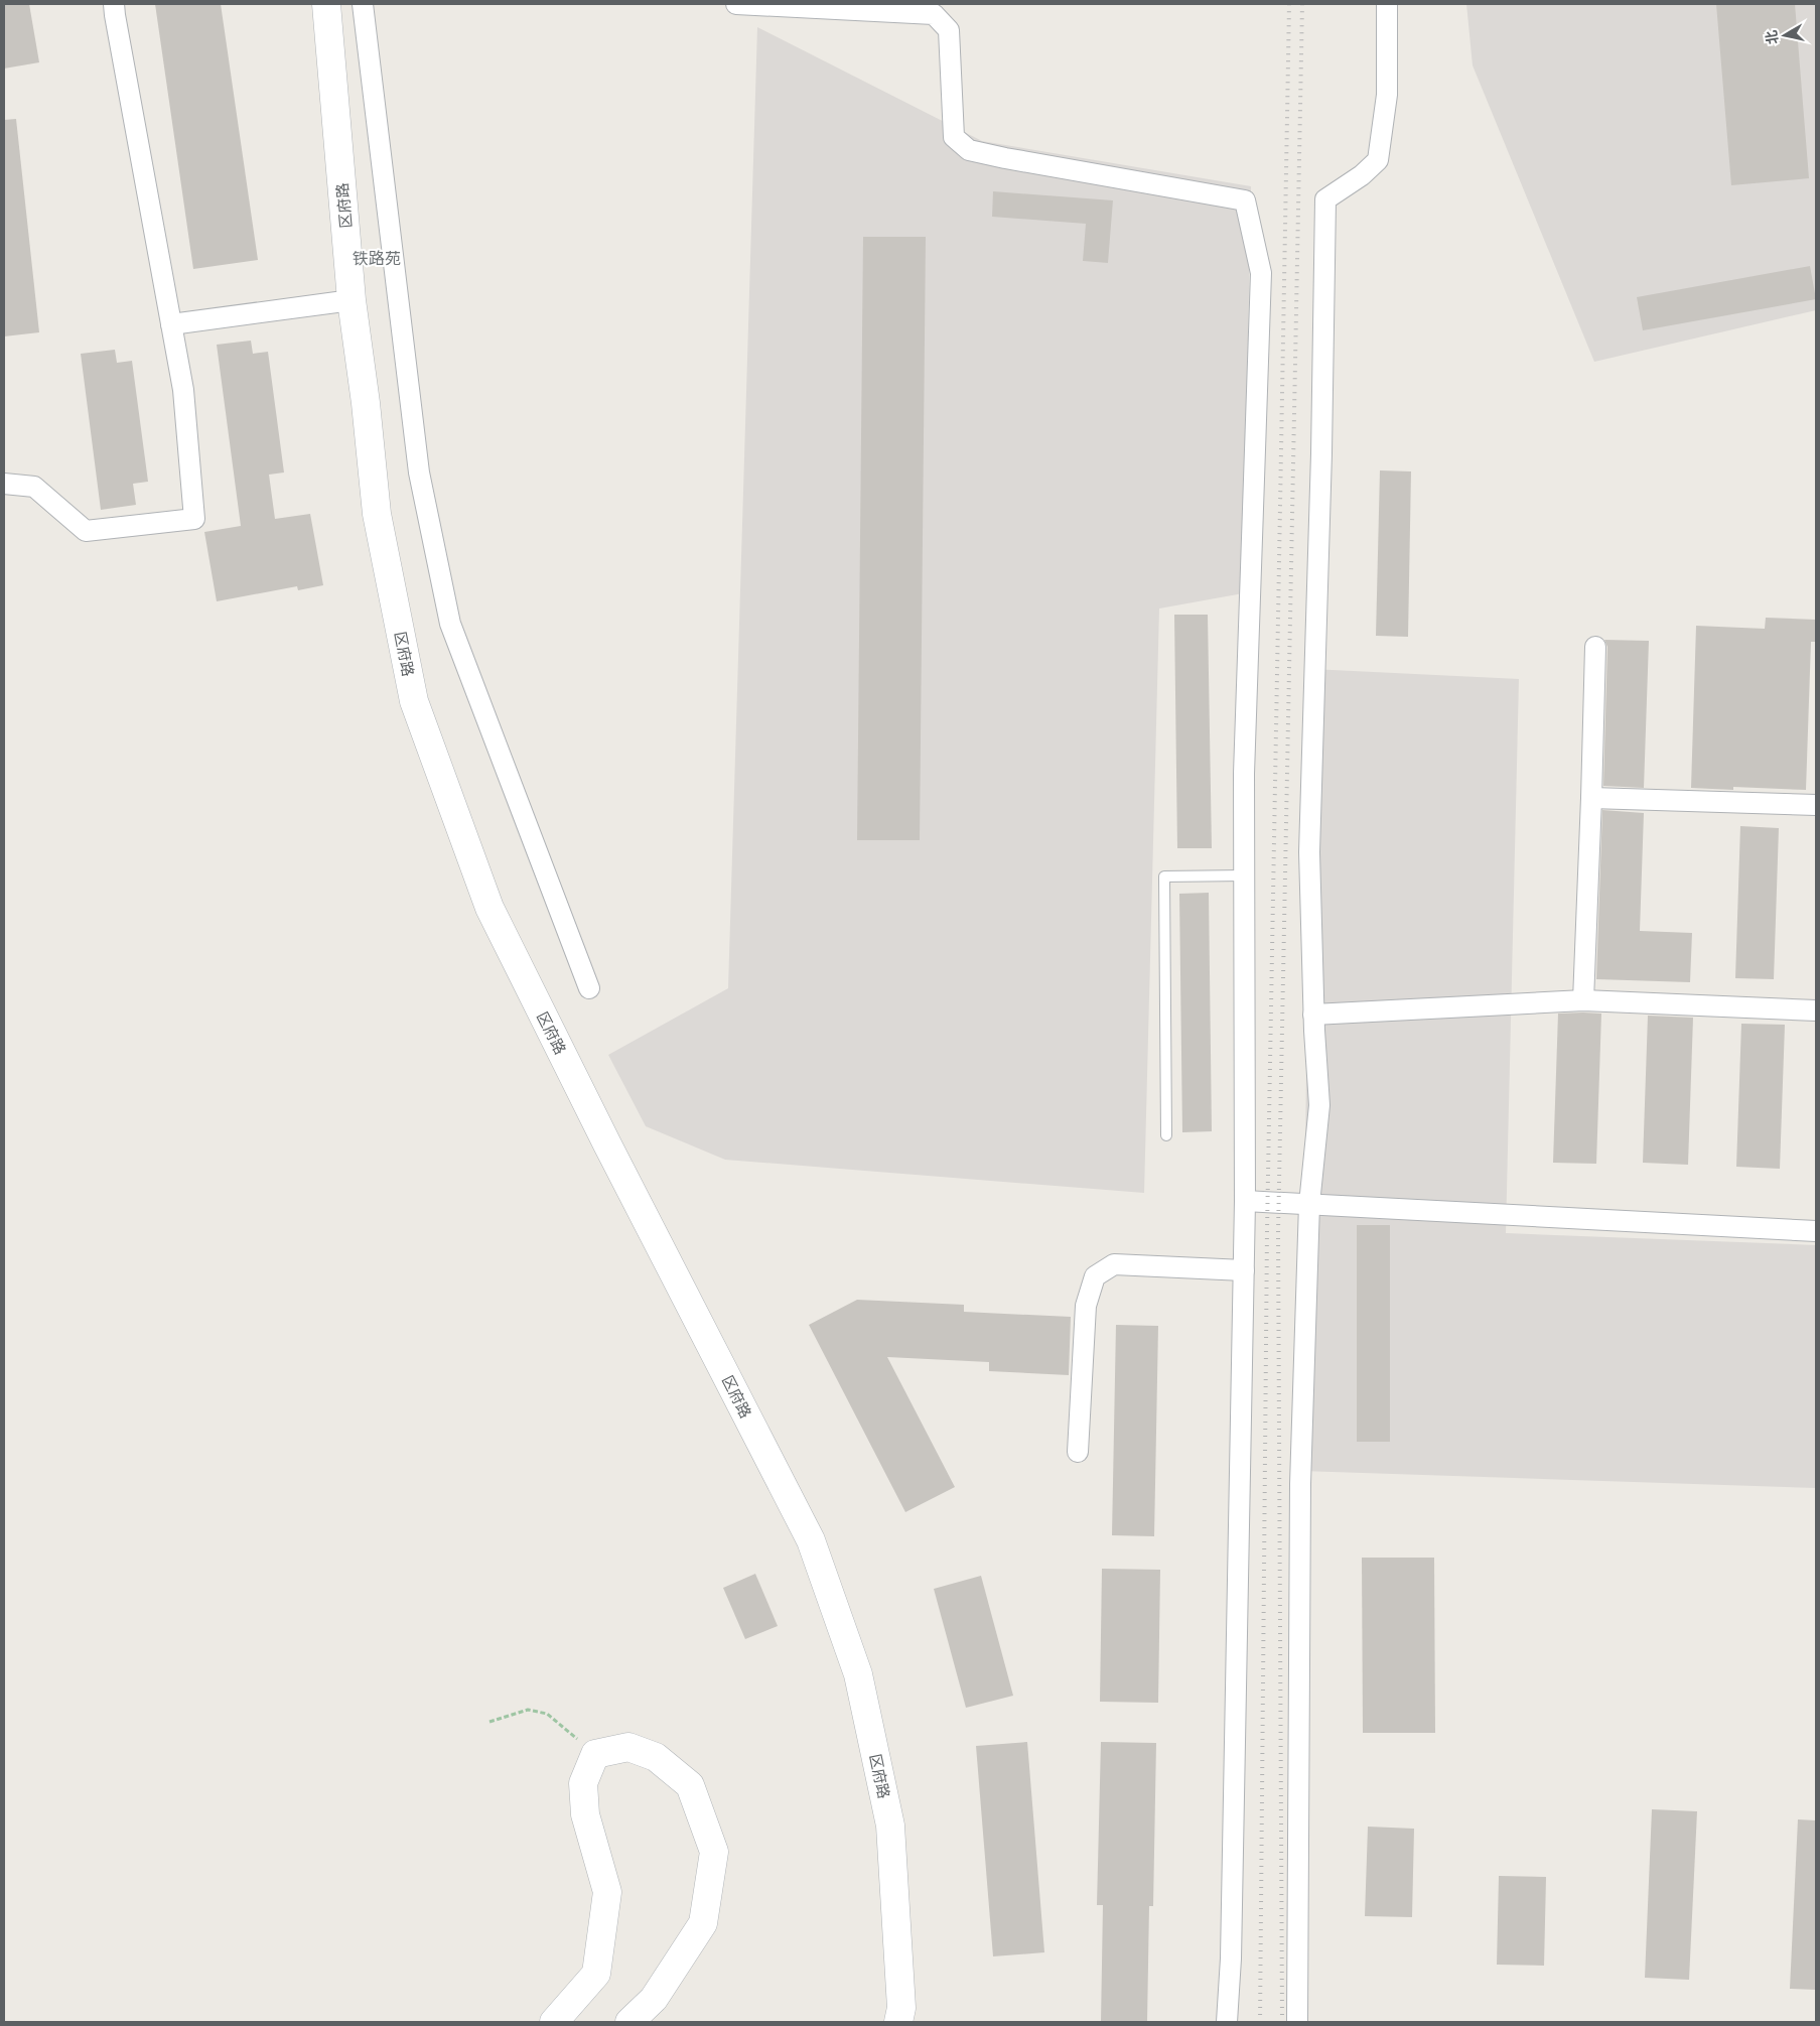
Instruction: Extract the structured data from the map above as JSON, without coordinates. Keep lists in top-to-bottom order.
{
  "streets": {
    "main road": ["区府路"]
  },
  "districts": ["铁路苑"],
  "north": "left"
}
